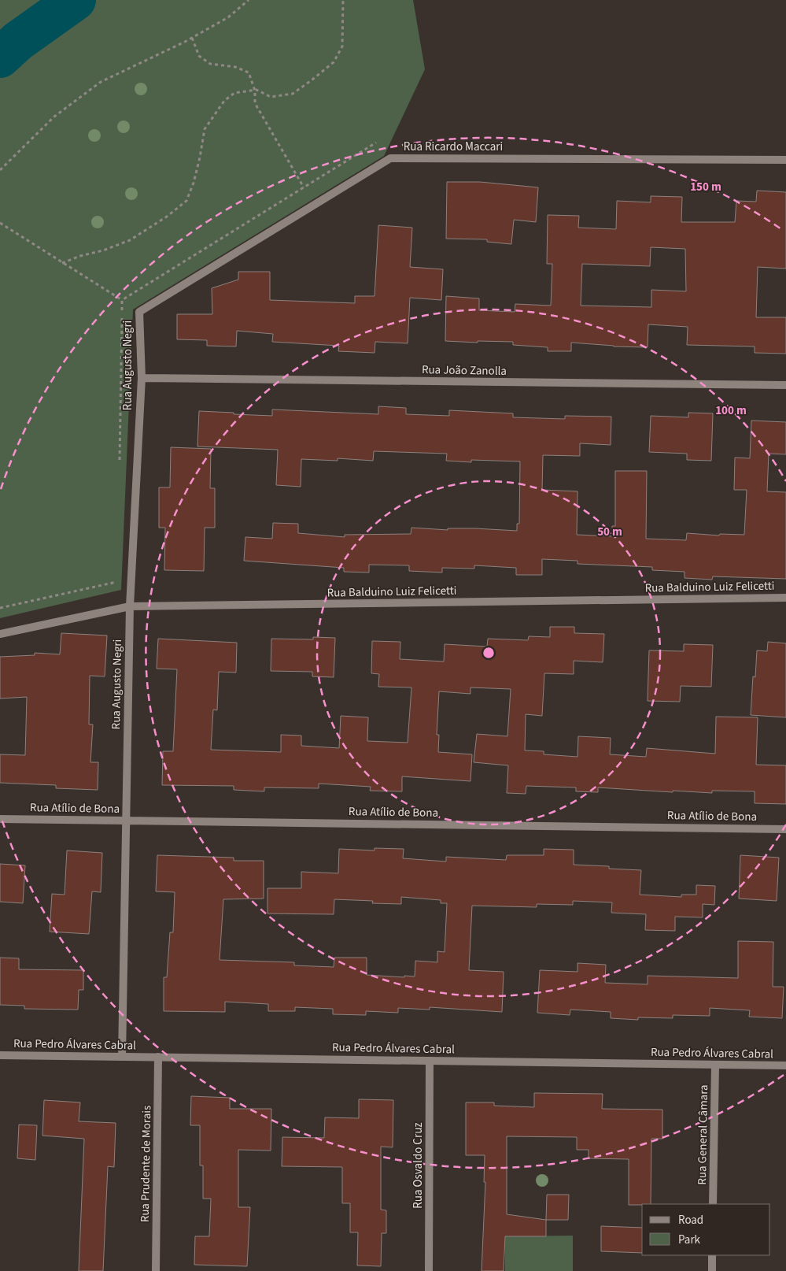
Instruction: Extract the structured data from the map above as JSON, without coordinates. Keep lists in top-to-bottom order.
{
  "streets": {
    "street": [
      "Rua Ricardo Maccari",
      "Rua Augusto Negri",
      "Rua João Zanolla",
      "Rua Balduino Luiz Felicetti",
      "Rua Atílio de Bona",
      "Rua Pedro Álvares Cabral",
      "Rua General Câmara",
      "Rua Prudente de Morais",
      "Rua Osvaldo Cruz"
    ]
  },
  "crossings": [
    ["Rua Ricardo Maccari", "Rua Augusto Negri"],
    ["Rua Augusto Negri", "Rua João Zanolla"],
    ["Rua Augusto Negri", "Rua Balduino Luiz Felicetti"],
    ["Rua Augusto Negri", "Rua Atílio de Bona"],
    ["Rua Augusto Negri", "Rua Pedro Álvares Cabral"],
    ["Rua Pedro Álvares Cabral", "Rua General Câmara"],
    ["Rua Pedro Álvares Cabral", "Rua Prudente de Morais"],
    ["Rua Pedro Álvares Cabral", "Rua Osvaldo Cruz"]
  ],
  "legend": ["Road", "Park"],
  "rings": ["150 m", "100 m", "50 m"]
}
